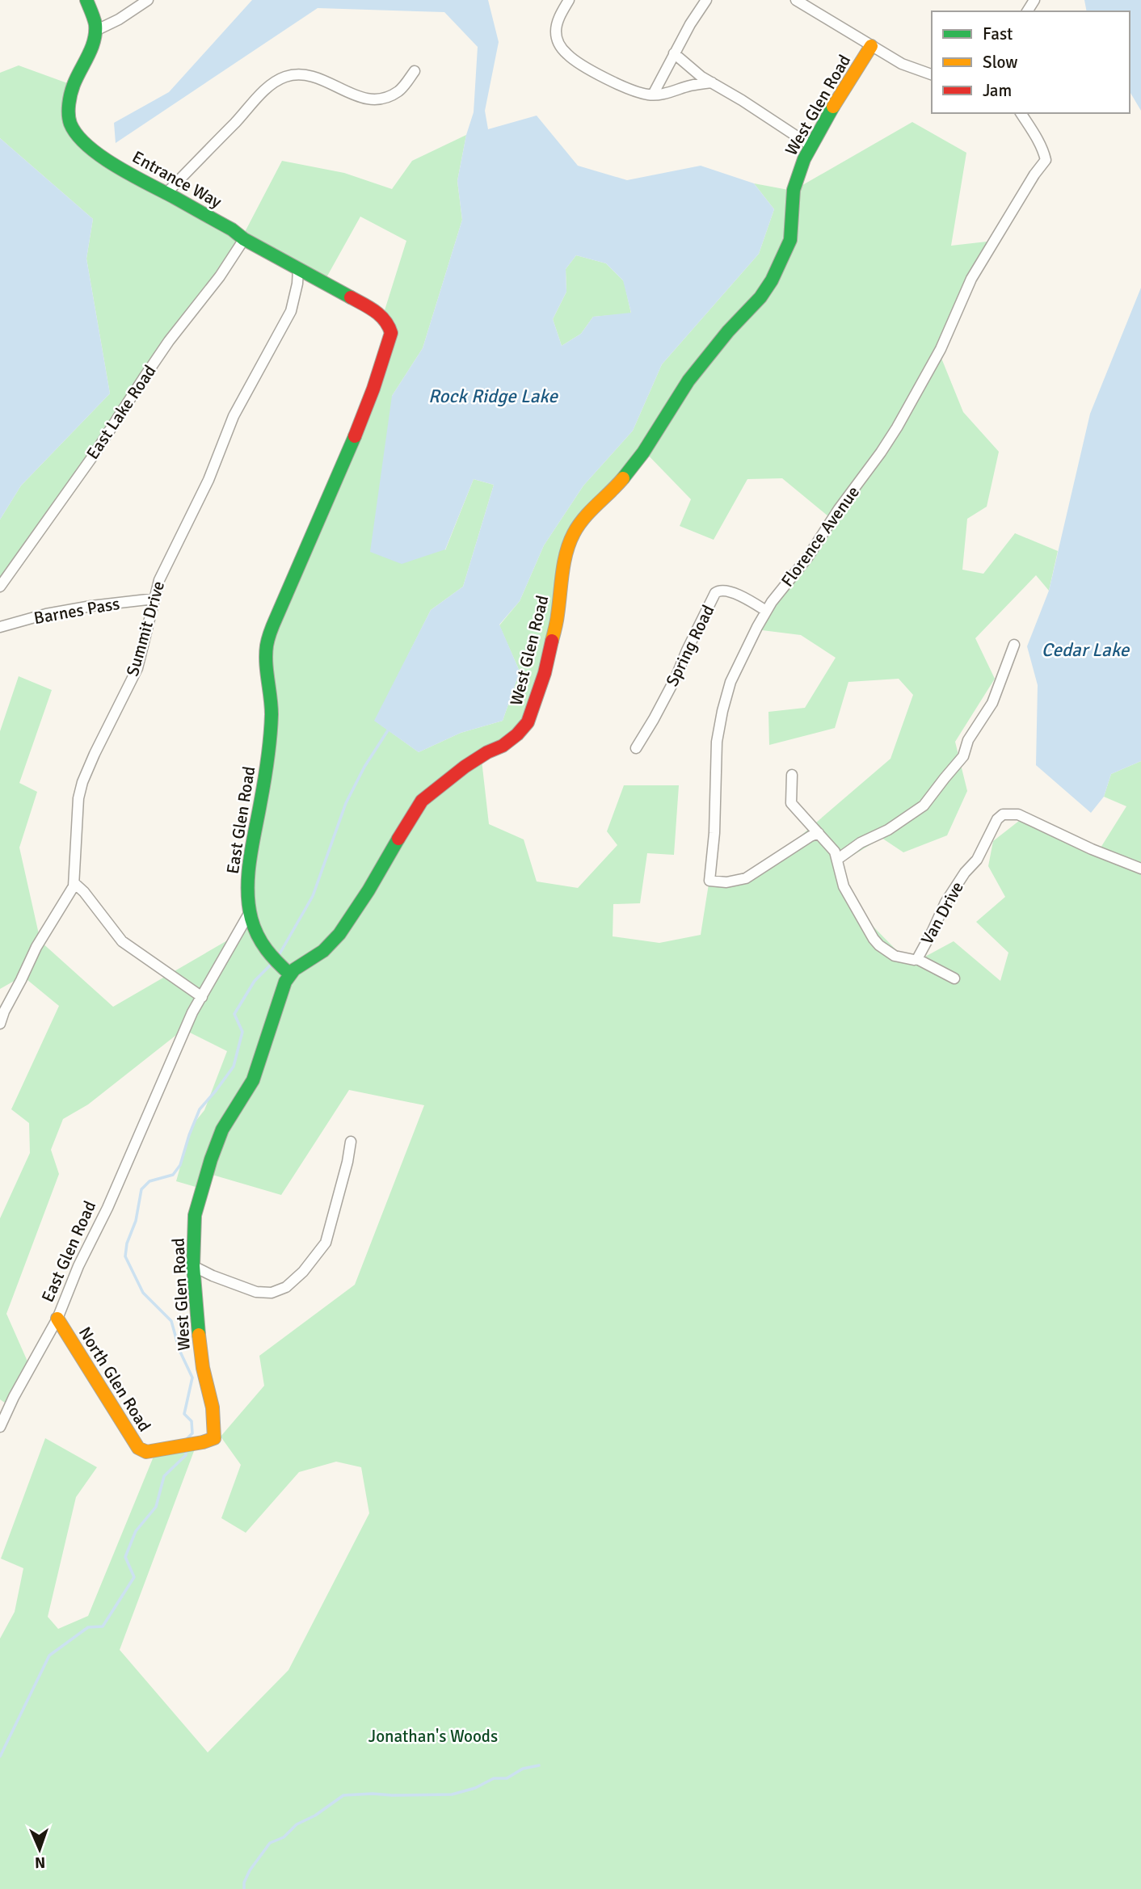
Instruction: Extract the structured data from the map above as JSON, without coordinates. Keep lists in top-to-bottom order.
{
  "streets": {
    "street": [
      "West Glen Road",
      "Entrance Way",
      "East Lake Road",
      "Florence Avenue",
      "Barnes Pass",
      "Summit Drive",
      "Spring Road",
      "East Glen Road",
      "Van Drive",
      "North Glen Road"
    ]
  },
  "crossings": [
    ["West Glen Road", "North Glen Road"],
    ["Entrance Way", "East Lake Road"],
    ["Entrance Way", "Summit Drive"],
    ["Entrance Way", "East Glen Road"],
    ["Florence Avenue", "Spring Road"],
    ["Florence Avenue", "Van Drive"],
    ["Barnes Pass", "Summit Drive"],
    ["East Glen Road", "North Glen Road"]
  ],
  "water": ["Rock Ridge Lake", "Cedar Lake"],
  "parks": ["Jonathan's Woods"],
  "legend": ["Fast", "Slow", "Jam"],
  "north": "bottom"
}
